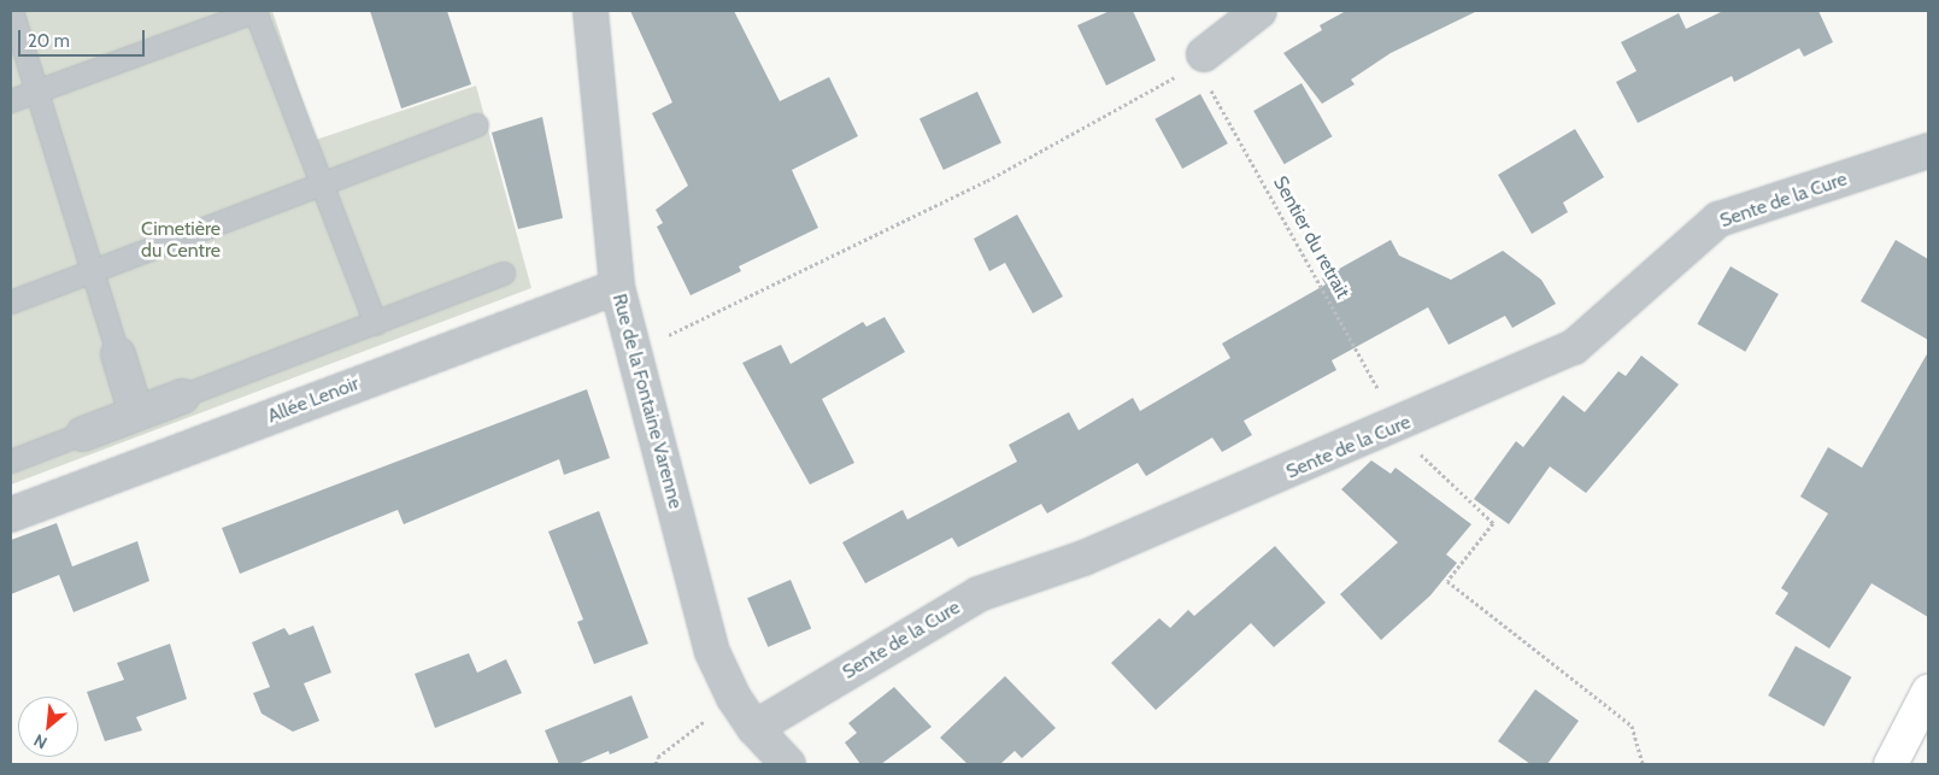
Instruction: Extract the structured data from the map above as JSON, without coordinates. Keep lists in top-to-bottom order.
{
  "streets": {
    "street": ["Sente de la Cure", "Allée Lenoir", "Rue de la Fontaine Varenne"],
    "path": ["Sentier du retrait"]
  },
  "crossings": [
    ["Sente de la Cure", "Sentier du retrait"],
    ["Sente de la Cure", "Rue de la Fontaine Varenne"],
    ["Allée Lenoir", "Rue de la Fontaine Varenne"]
  ],
  "parks": ["Cimetière du Centre"],
  "scale_bar": "20 m",
  "north": "bottom left"
}
